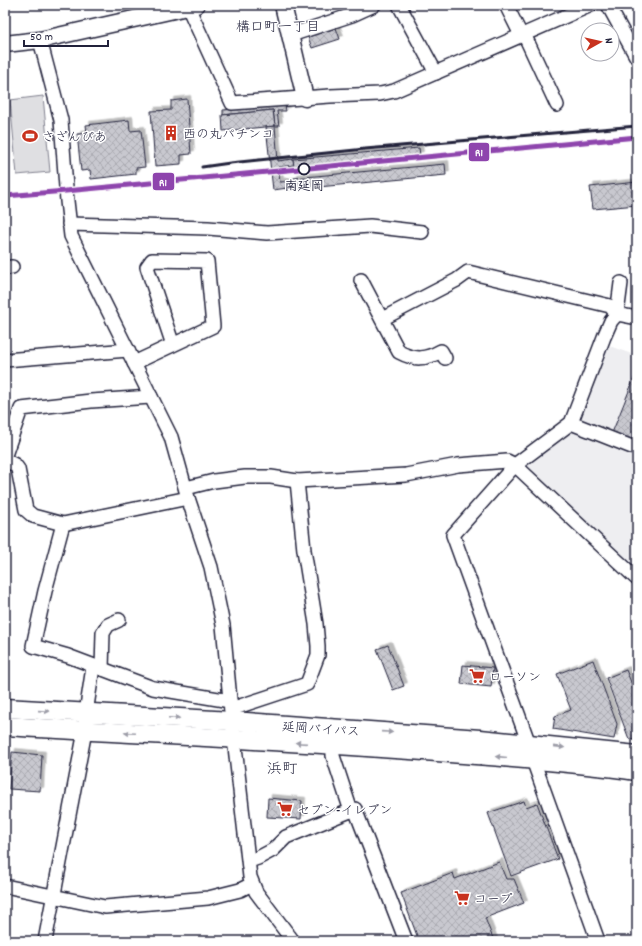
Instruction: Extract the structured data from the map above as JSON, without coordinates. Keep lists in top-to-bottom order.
{
  "streets": {
    "highway": ["延岡バイパス"]
  },
  "districts": ["構口町一丁目", "浜町"],
  "places": {
    "building": ["西の丸パチンコ"],
    "sports": ["さざんぴあ"],
    "other": ["南延岡"],
    "supermarket": ["ローソン", "セブン-イレブン", "コープ"]
  },
  "lines": ["transit line R1"],
  "scale_bar": "50 m",
  "north": "right"
}
